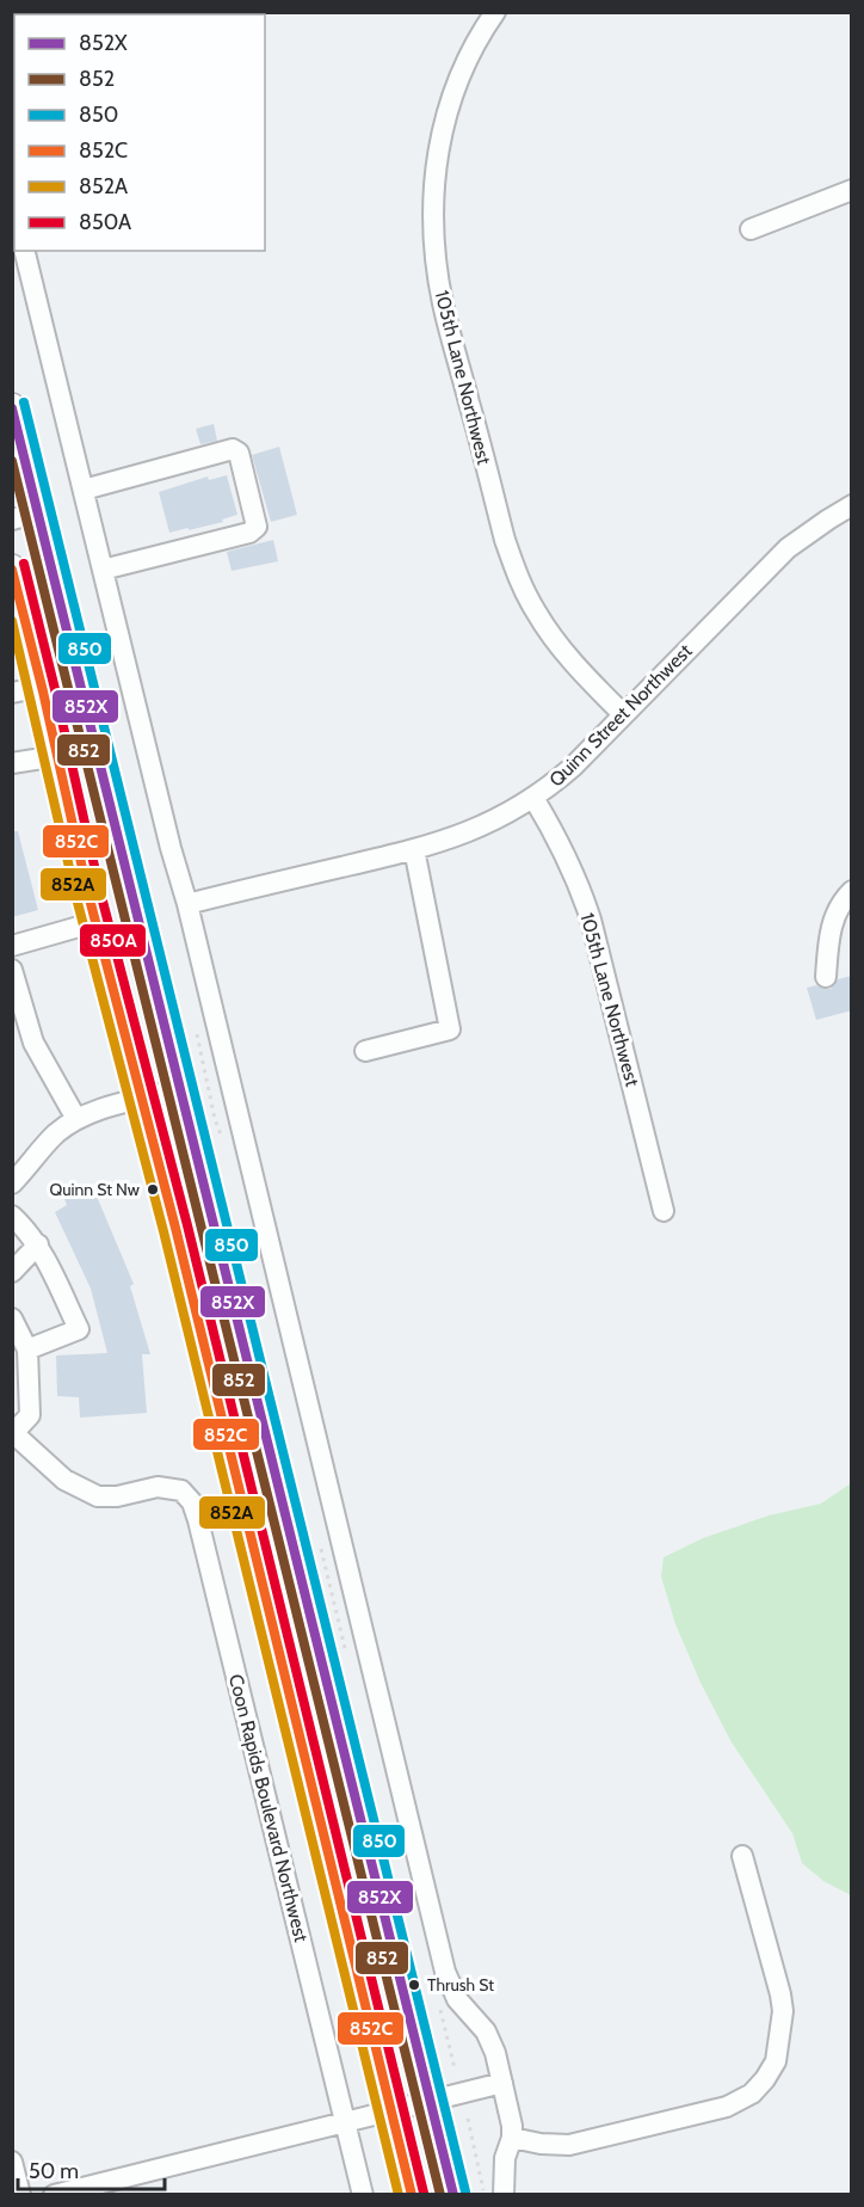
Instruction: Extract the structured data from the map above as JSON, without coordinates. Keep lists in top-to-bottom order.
{
  "streets": {
    "street": ["105th Lane Northwest", "Quinn Street Northwest", "Coon Rapids Boulevard Northwest"]
  },
  "crossings": [
    ["105th Lane Northwest", "Quinn Street Northwest"]
  ],
  "places": ["Quinn St Nw", "Thrush St"],
  "lines": [
    "transit line 850",
    "transit line 852X",
    "transit line 852",
    "transit line 850A",
    "transit line 852C",
    "transit line 852A"
  ],
  "legend": [
    "852X",
    "852",
    "850",
    "852C",
    "852A",
    "850A"
  ],
  "scale_bar": "50 m"
}
